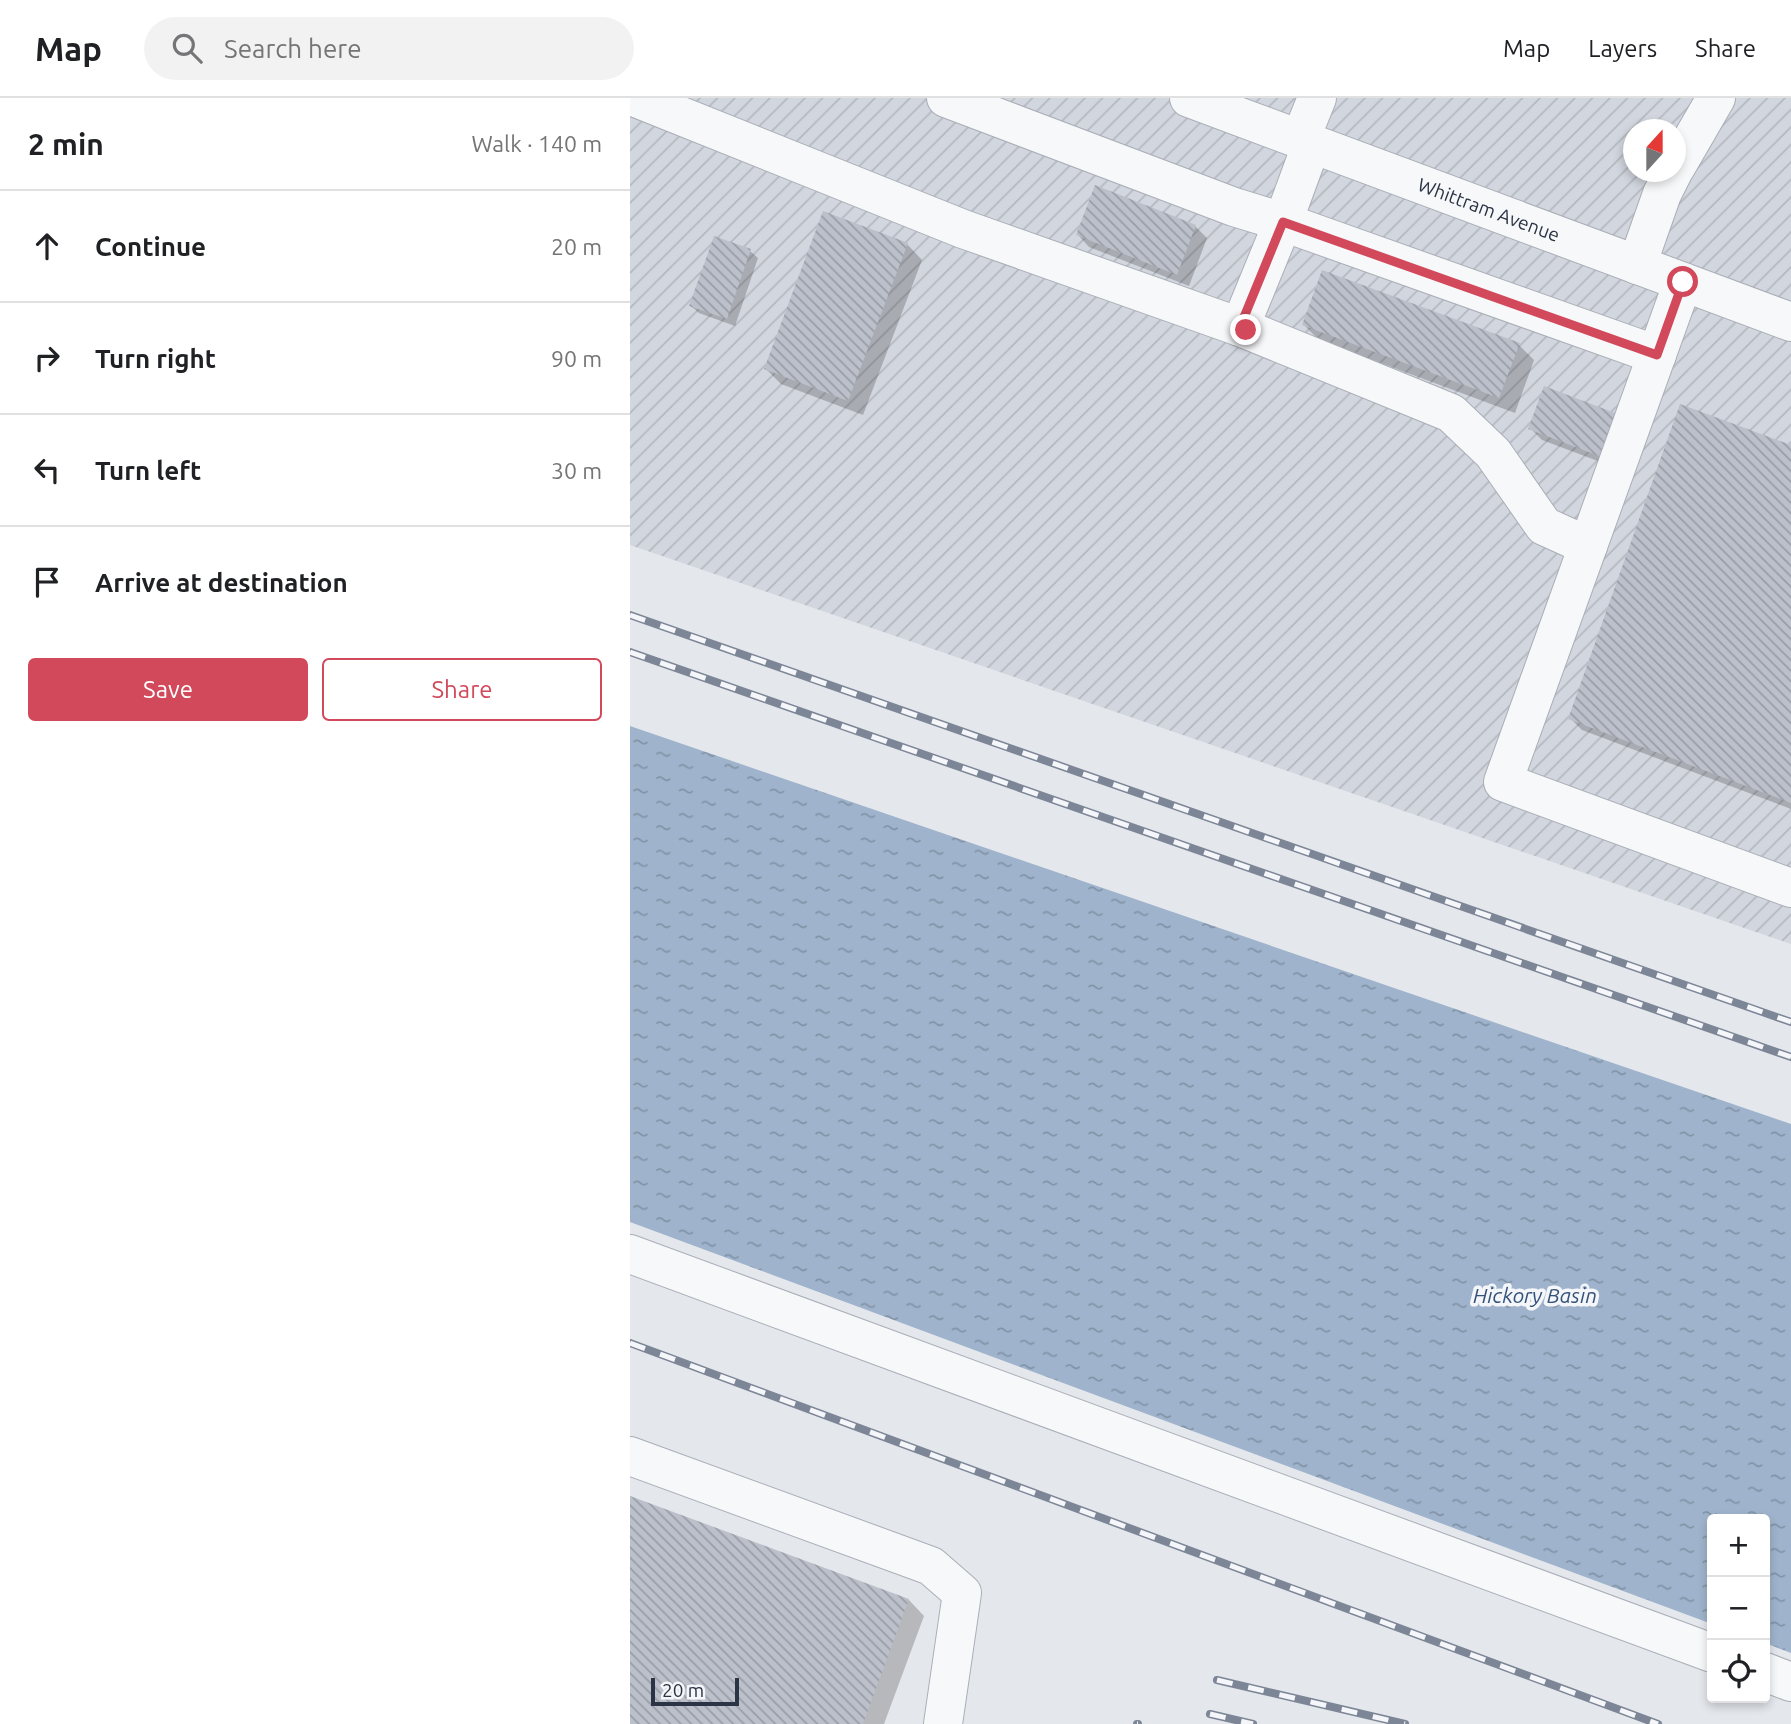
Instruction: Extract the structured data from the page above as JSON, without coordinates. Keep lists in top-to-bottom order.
{
  "streets": {
    "street": ["Whittram Avenue"]
  },
  "water": ["Hickory Basin"],
  "scale_bar": "20 m",
  "north": "top",
  "page": {
    "header": "Map",
    "search": "Search here",
    "nav": ["Map", "Layers", "Share"],
    "heading": ["2 min", "Walk · 140 m"],
    "list": [
      ["Continue", "20 m"],
      ["Turn right", "90 m"],
      ["Turn left", "30 m"],
      "Arrive at destination"
    ],
    "buttons": ["Save", "Share"],
    "map_buttons": ["+", "−"],
    "scale": "20 m"
  }
}
